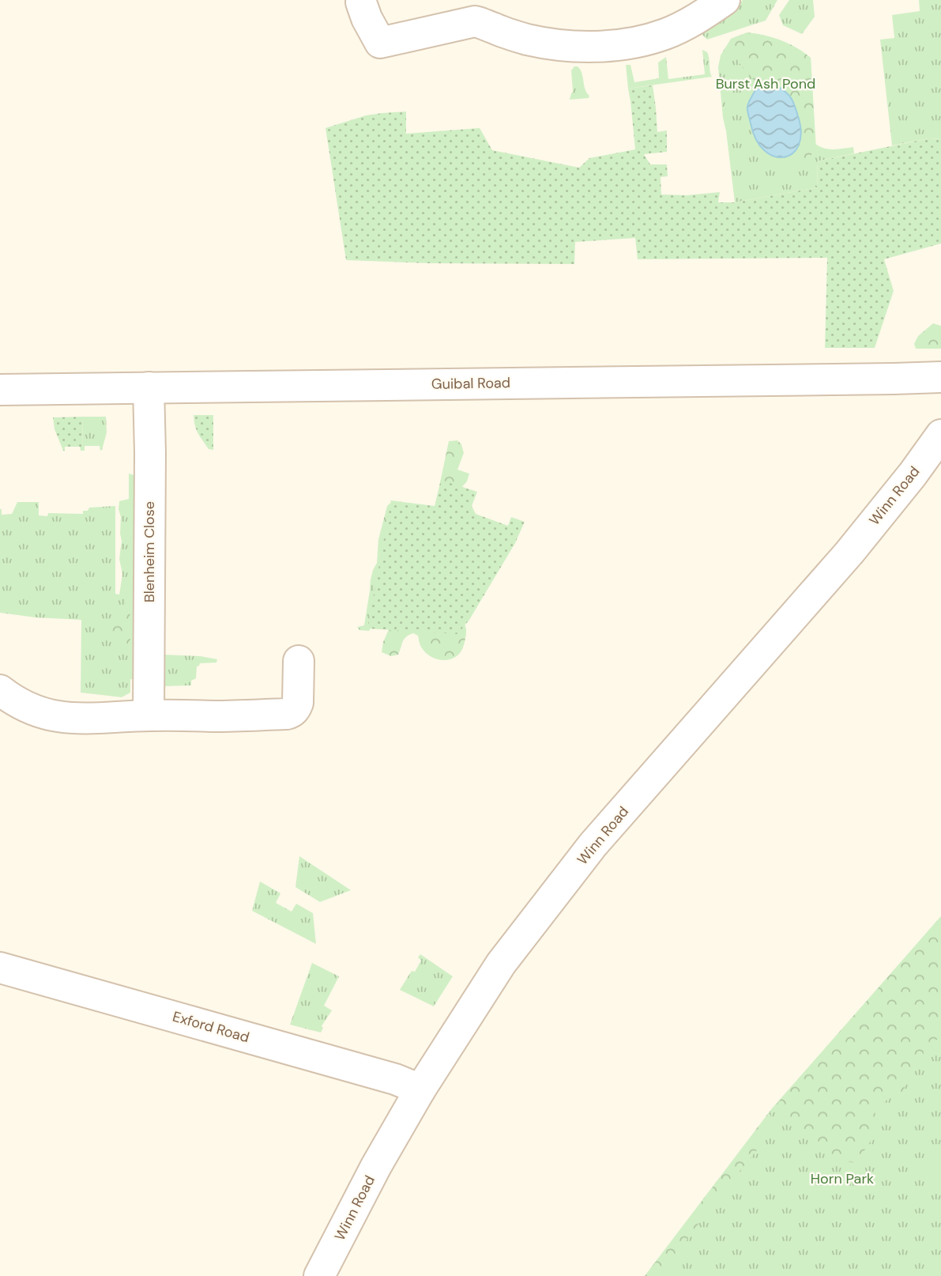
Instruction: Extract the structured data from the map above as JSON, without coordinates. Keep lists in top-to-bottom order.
{
  "streets": {
    "street": [
      "Guibal Road",
      "Winn Road",
      "Blenheim Close",
      "Exford Road"
    ]
  },
  "crossings": [
    ["Guibal Road", "Blenheim Close"],
    ["Winn Road", "Exford Road"]
  ],
  "parks": ["Burst Ash Pond", "Horn Park"]
}
